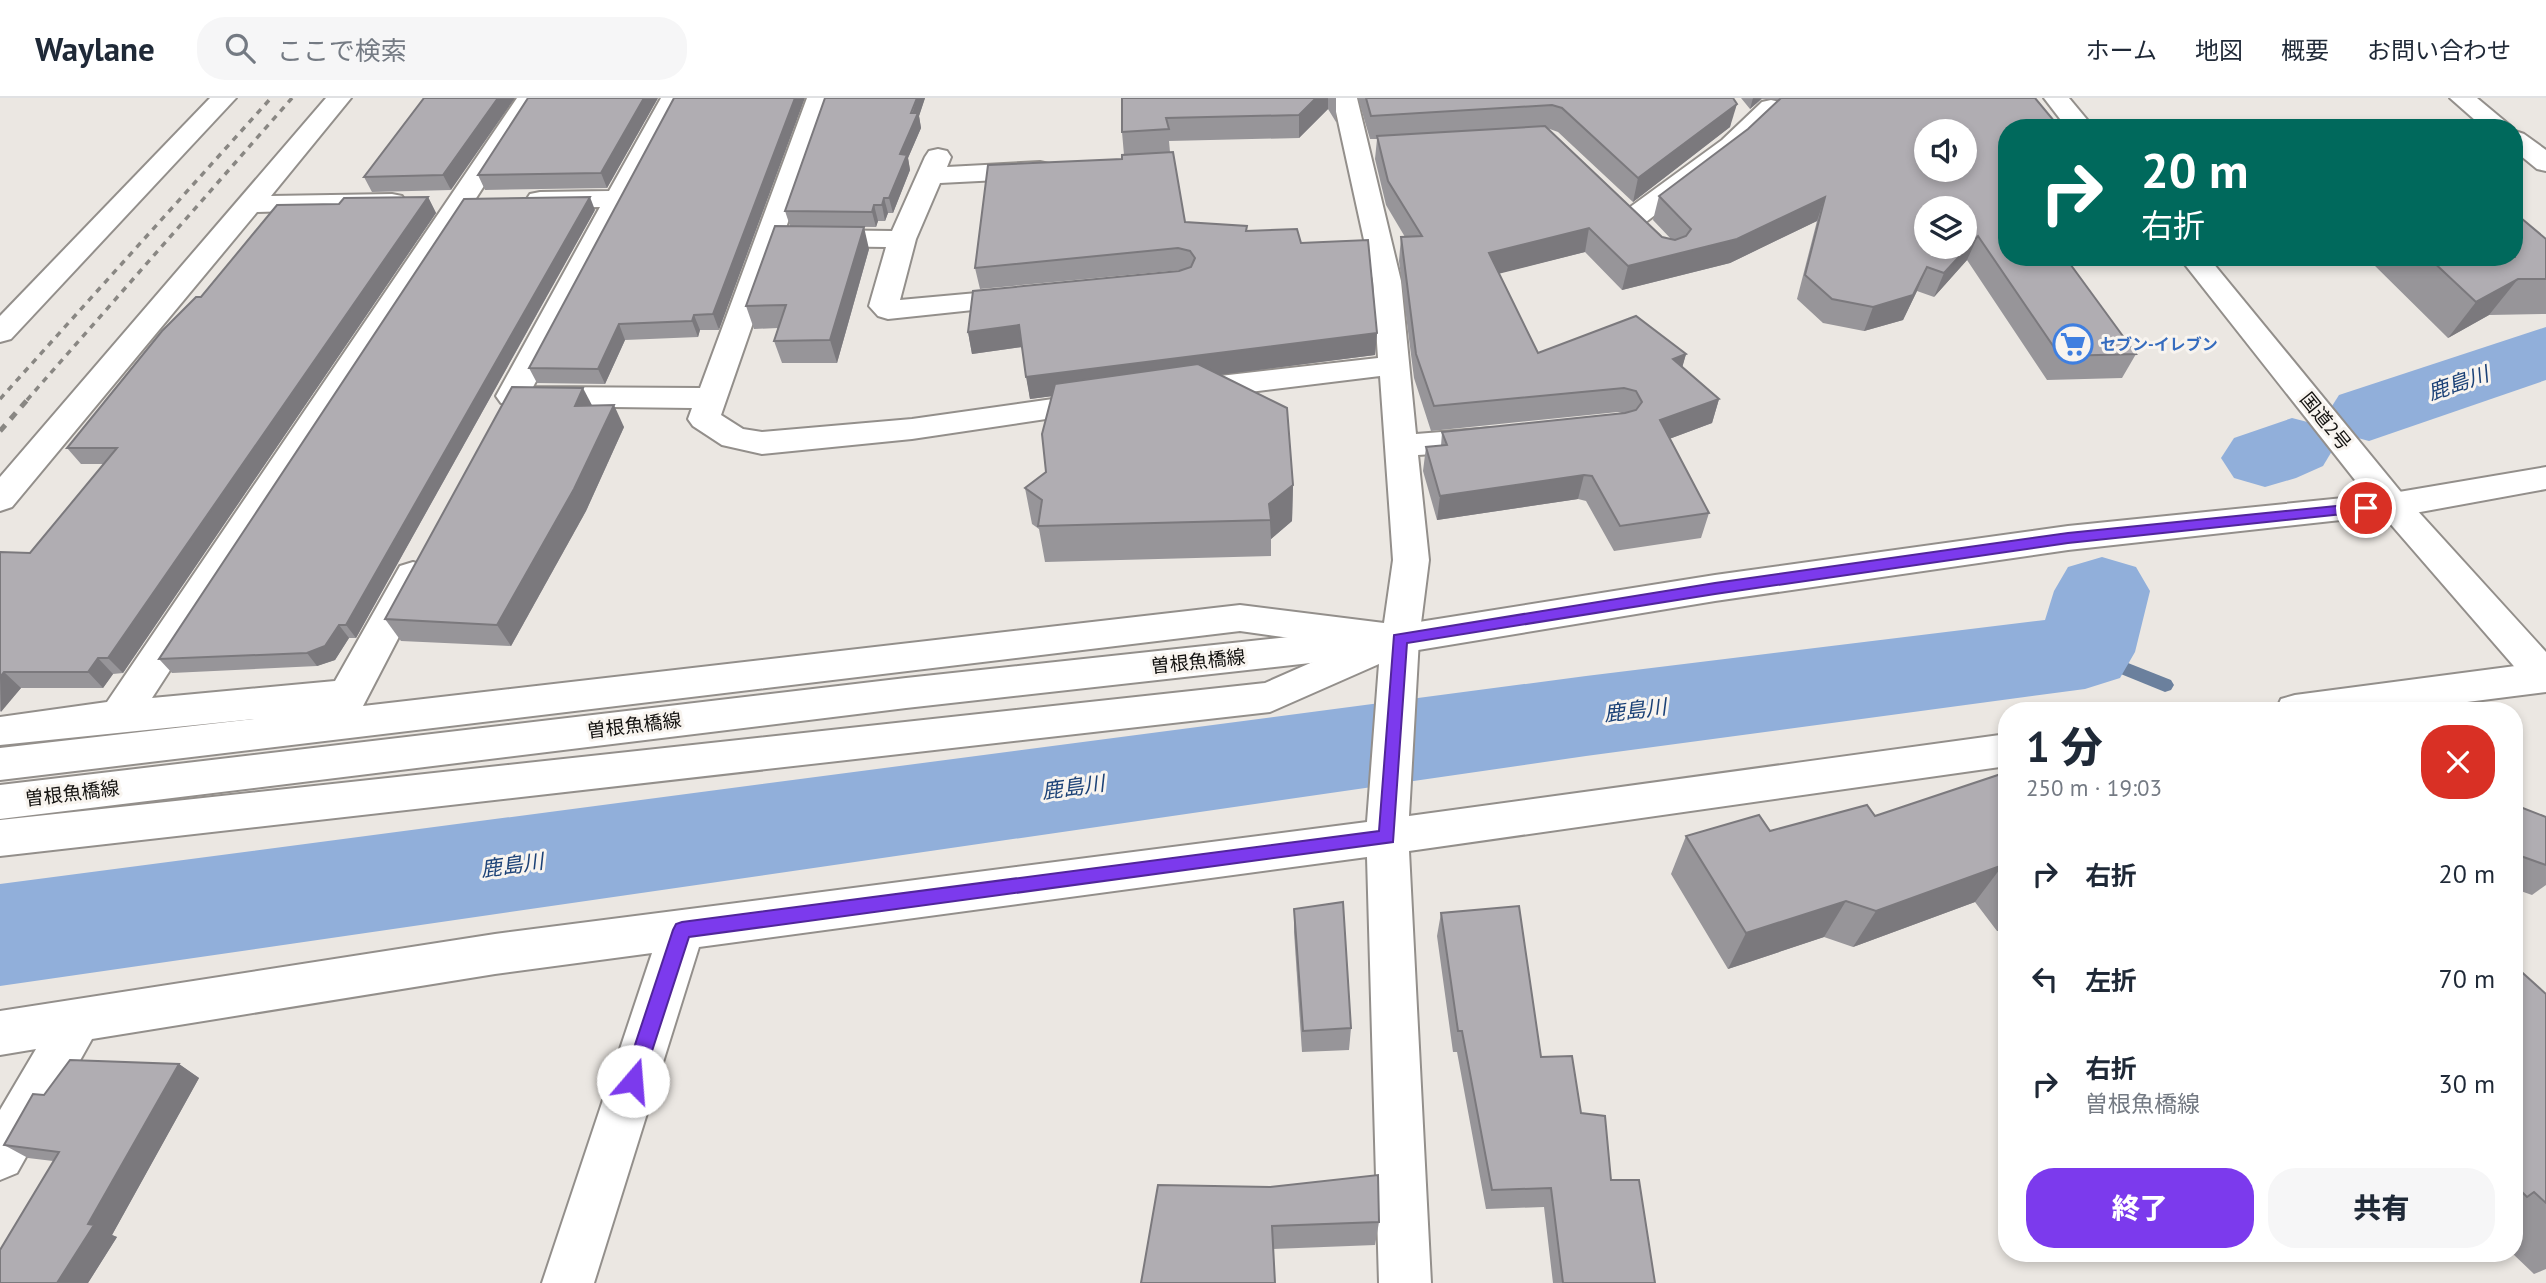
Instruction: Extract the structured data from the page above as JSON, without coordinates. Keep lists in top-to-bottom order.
{
  "streets": {
    "main road": ["国道2号", "曽根魚橋線"]
  },
  "crossings": [
    ["国道2号", "曽根魚橋線"]
  ],
  "water": ["鹿島川"],
  "places": {
    "supermarket": ["セブン-イレブン"]
  },
  "page": {
    "header": "Waylane",
    "search": "ここで検索",
    "nav": [
      "ホーム",
      "地図",
      "概要",
      "お問い合わせ"
    ],
    "turn": ["20 m", "右折"],
    "heading": ["1 分", "250 m · 19:03"],
    "list": [
      {
        "name": "右折",
        "value": "20 m"
      },
      {
        "name": "左折",
        "value": "70 m"
      },
      {
        "name": "右折",
        "note": "曽根魚橋線",
        "value": "30 m"
      }
    ],
    "buttons": ["終了", "共有"]
  }
}
